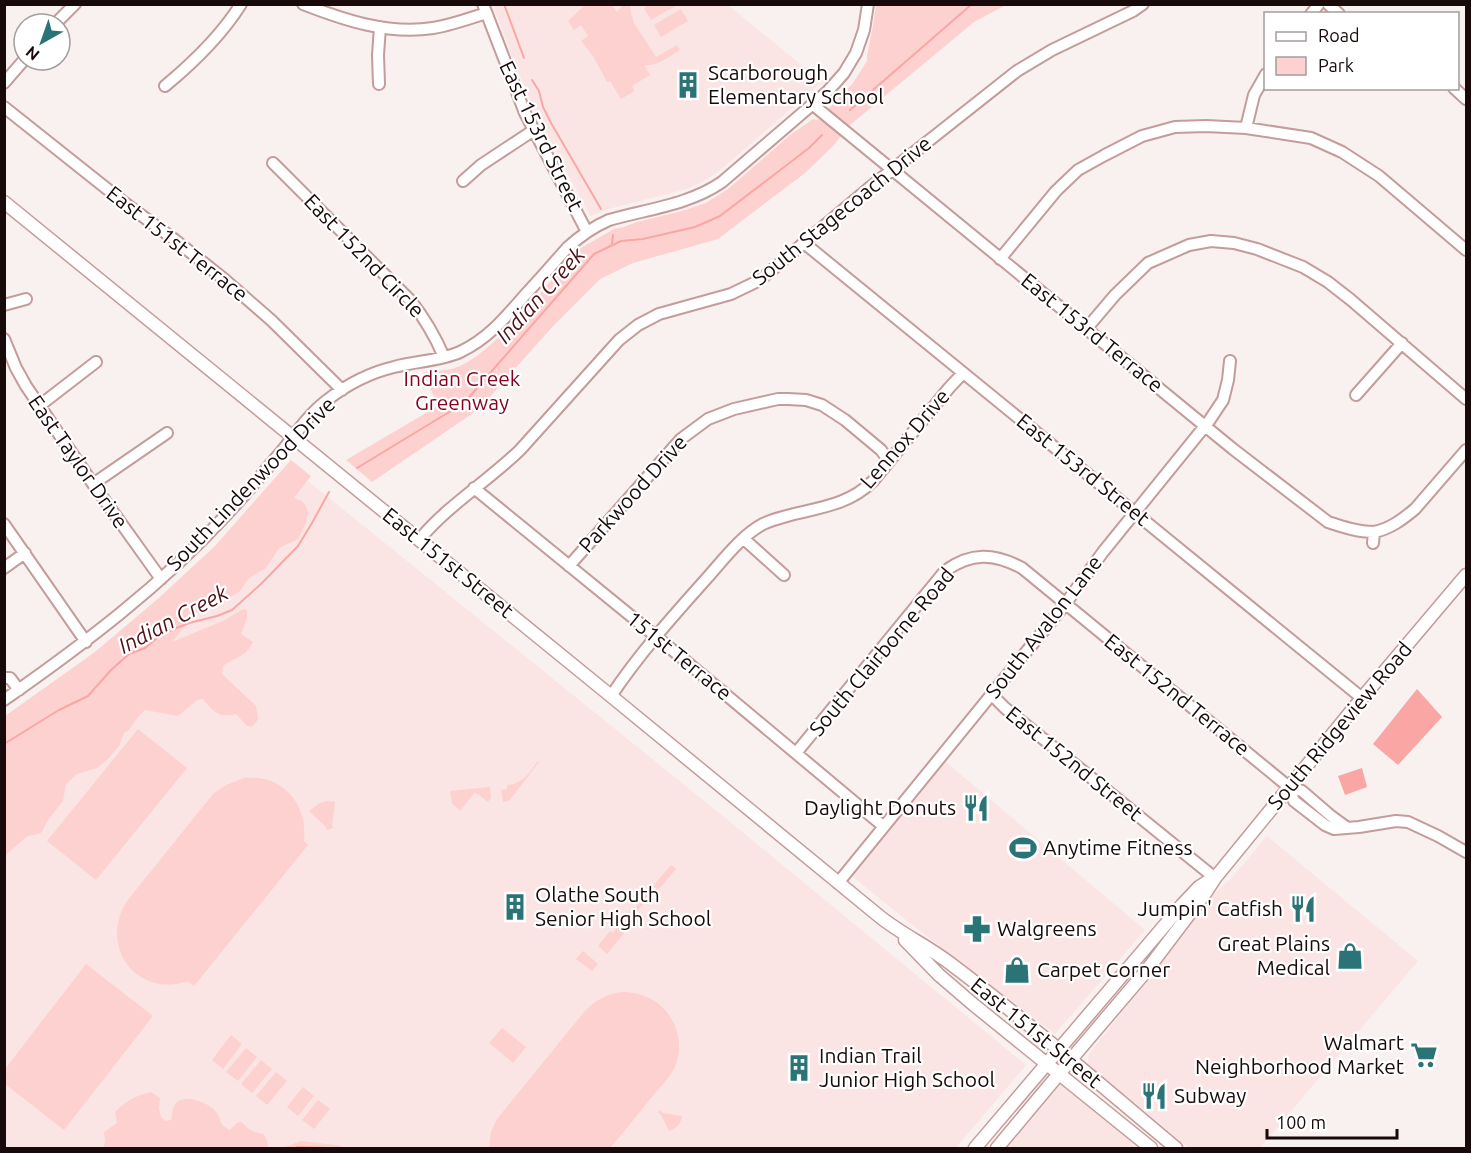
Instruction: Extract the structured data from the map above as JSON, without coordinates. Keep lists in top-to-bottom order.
{
  "streets": {
    "main road": ["East 151st Street", "South Ridgeview Road"],
    "street": [
      "East 153rd Street",
      "South Stagecoach Drive",
      "East 151st Terrace",
      "East 152nd Circle",
      "East 153rd Terrace",
      "Lennox Drive",
      "East Taylor Drive",
      "South Lindenwood Drive",
      "Parkwood Drive",
      "South Avalon Lane",
      "South Clairborne Road",
      "151st Terrace",
      "East 152nd Terrace",
      "East 152nd Street"
    ]
  },
  "crossings": [
    ["East 153rd Street", "South Stagecoach Drive"],
    ["East 153rd Street", "Lennox Drive"],
    ["East 153rd Street", "South Lindenwood Drive"],
    ["East 153rd Street", "South Avalon Lane"],
    ["East 153rd Street", "South Ridgeview Road"],
    ["South Stagecoach Drive", "East 153rd Terrace"],
    ["South Stagecoach Drive", "East 151st Street"],
    ["South Stagecoach Drive", "151st Terrace"],
    ["East 151st Terrace", "South Lindenwood Drive"],
    ["East 152nd Circle", "South Lindenwood Drive"],
    ["East 153rd Terrace", "South Lindenwood Drive"],
    ["East 153rd Terrace", "South Avalon Lane"],
    ["Lennox Drive", "Parkwood Drive"],
    ["Lennox Drive", "East 151st Street"],
    ["Lennox Drive", "151st Terrace"],
    ["East Taylor Drive", "South Lindenwood Drive"],
    ["South Lindenwood Drive", "East 151st Street"],
    ["Parkwood Drive", "151st Terrace"],
    ["East 151st Street", "South Avalon Lane"],
    ["East 151st Street", "South Ridgeview Road"],
    ["South Avalon Lane", "South Clairborne Road"],
    ["South Avalon Lane", "151st Terrace"],
    ["South Avalon Lane", "East 152nd Terrace"],
    ["South Avalon Lane", "East 152nd Street"],
    ["South Clairborne Road", "151st Terrace"],
    ["South Clairborne Road", "East 152nd Terrace"],
    ["East 152nd Terrace", "South Ridgeview Road"],
    ["South Ridgeview Road", "East 152nd Street"]
  ],
  "water": ["Indian Creek"],
  "parks": ["Indian Creek Greenway"],
  "places": {
    "building": ["Scarborough Elementary School", "Olathe South Senior High School", "Indian Trail Junior High School"],
    "restaurant": ["Daylight Donuts", "Jumpin' Catfish", "Subway"],
    "sports": ["Anytime Fitness"],
    "pharmacy": ["Walgreens"],
    "shop": ["Great Plains Medical", "Carpet Corner"],
    "supermarket": ["Walmart Neighborhood Market"]
  },
  "legend": ["Road", "Park"],
  "scale_bar": "100 m",
  "north": "bottom left"
}
